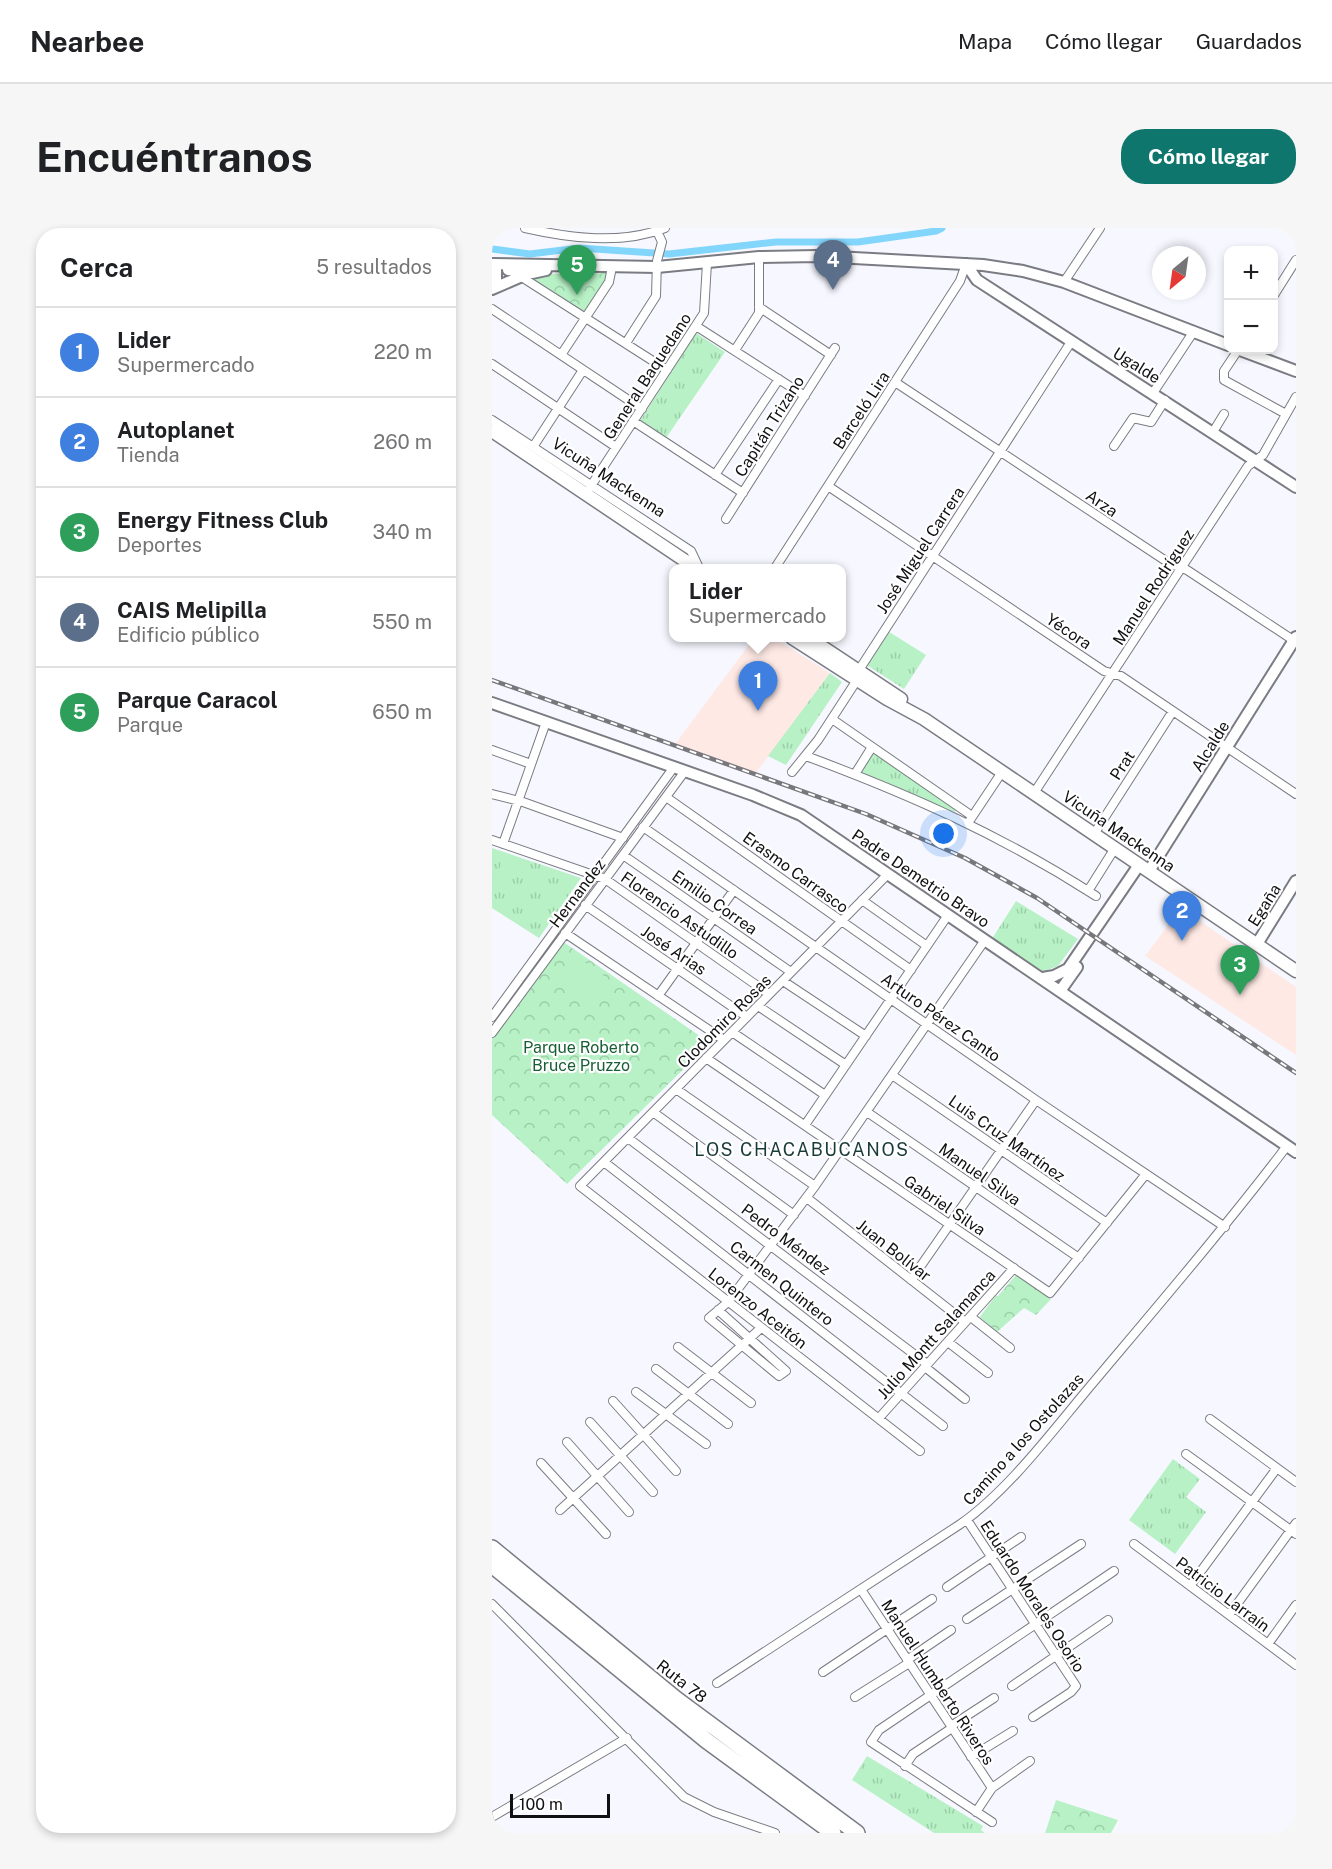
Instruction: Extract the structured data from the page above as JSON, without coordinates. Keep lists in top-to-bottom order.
{
  "streets": {
    "highway": ["Ruta 78"],
    "main road": ["Vicuña Mackenna"],
    "street": [
      "Ugalde",
      "General Baquedano",
      "Barceló Lira",
      "Capitán Trizano",
      "Arza",
      "José Miguel Carrera",
      "Manuel Rodríguez",
      "Yécora",
      "Alcalde",
      "Prat",
      "Erasmo Carrasco",
      "Padre Demetrio Bravo",
      "Hernandez",
      "Emilio Correa",
      "Egaña",
      "Florencio Astudillo",
      "José Arias",
      "Arturo Pérez Canto",
      "Clodomiro Rosas",
      "Luis Cruz Martínez",
      "Manuel Silva",
      "Gabriel Silva",
      "Pedro Méndez",
      "Juan Bolívar",
      "Carmen Quintero",
      "Lorenzo Aceitón",
      "Julio Montt Salamanca",
      "Camino a los Ostolazas",
      "Patricio Larraín",
      "Eduardo Morales Osorio",
      "Manuel Humberto Riveros"
    ]
  },
  "crossings": [
    ["Ugalde", "Barceló Lira"],
    ["Ugalde", "José Miguel Carrera"],
    ["Ugalde", "Manuel Rodríguez"],
    ["General Baquedano", "Vicuña Mackenna"],
    ["Barceló Lira", "Arza"],
    ["Barceló Lira", "Yécora"],
    ["Vicuña Mackenna", "José Miguel Carrera"],
    ["Vicuña Mackenna", "Manuel Rodríguez"],
    ["Vicuña Mackenna", "Alcalde"],
    ["Vicuña Mackenna", "Prat"],
    ["Vicuña Mackenna", "Egaña"],
    ["Arza", "José Miguel Carrera"],
    ["Arza", "Manuel Rodríguez"],
    ["Arza", "Alcalde"],
    ["José Miguel Carrera", "Yécora"],
    ["Manuel Rodríguez", "Yécora"],
    ["Yécora", "Alcalde"],
    ["Yécora", "Prat"],
    ["Alcalde", "Padre Demetrio Bravo"],
    ["Erasmo Carrasco", "Hernandez"],
    ["Erasmo Carrasco", "Clodomiro Rosas"],
    ["Padre Demetrio Bravo", "Hernandez"],
    ["Padre Demetrio Bravo", "Clodomiro Rosas"],
    ["Padre Demetrio Bravo", "Camino a los Ostolazas"],
    ["Hernandez", "Emilio Correa"],
    ["Hernandez", "Florencio Astudillo"],
    ["Hernandez", "José Arias"],
    ["Hernandez", "Arturo Pérez Canto"],
    ["Emilio Correa", "Clodomiro Rosas"],
    ["Florencio Astudillo", "Clodomiro Rosas"],
    ["José Arias", "Clodomiro Rosas"],
    ["Arturo Pérez Canto", "Clodomiro Rosas"],
    ["Arturo Pérez Canto", "Camino a los Ostolazas"],
    ["Clodomiro Rosas", "Gabriel Silva"],
    ["Clodomiro Rosas", "Pedro Méndez"],
    ["Clodomiro Rosas", "Carmen Quintero"],
    ["Clodomiro Rosas", "Lorenzo Aceitón"],
    ["Manuel Silva", "Gabriel Silva"],
    ["Gabriel Silva", "Julio Montt Salamanca"],
    ["Pedro Méndez", "Julio Montt Salamanca"],
    ["Juan Bolívar", "Julio Montt Salamanca"],
    ["Carmen Quintero", "Julio Montt Salamanca"],
    ["Lorenzo Aceitón", "Julio Montt Salamanca"],
    ["Camino a los Ostolazas", "Eduardo Morales Osorio"],
    ["Camino a los Ostolazas", "Manuel Humberto Riveros"]
  ],
  "districts": ["LOS CHACABUCANOS"],
  "parks": ["Parque Roberto Bruce Pruzzo"],
  "scale_bar": "100 m",
  "north": "bottom left",
  "page": {
    "header": "Nearbee",
    "nav": ["Mapa", "Cómo llegar", "Guardados"],
    "buttons": "Cómo llegar",
    "title": "Encuéntranos",
    "heading": ["Cerca", "5 resultados"],
    "pins": [
      "4",
      "5",
      "1",
      "2",
      "3"
    ],
    "map_buttons": ["+", "−"],
    "list": [
      {
        "mark": "1",
        "name": "Lider",
        "note": "Supermercado",
        "value": "220 m"
      },
      {
        "mark": "2",
        "name": "Autoplanet",
        "note": "Tienda",
        "value": "260 m"
      },
      {
        "mark": "3",
        "name": "Energy Fitness Club",
        "note": "Deportes",
        "value": "340 m"
      },
      {
        "mark": "4",
        "name": "CAIS Melipilla",
        "note": "Edificio público",
        "value": "550 m"
      },
      {
        "mark": "5",
        "name": "Parque Caracol",
        "note": "Parque",
        "value": "650 m"
      }
    ],
    "popup": ["Lider", "Supermercado"],
    "scale": "100 m"
  }
}
